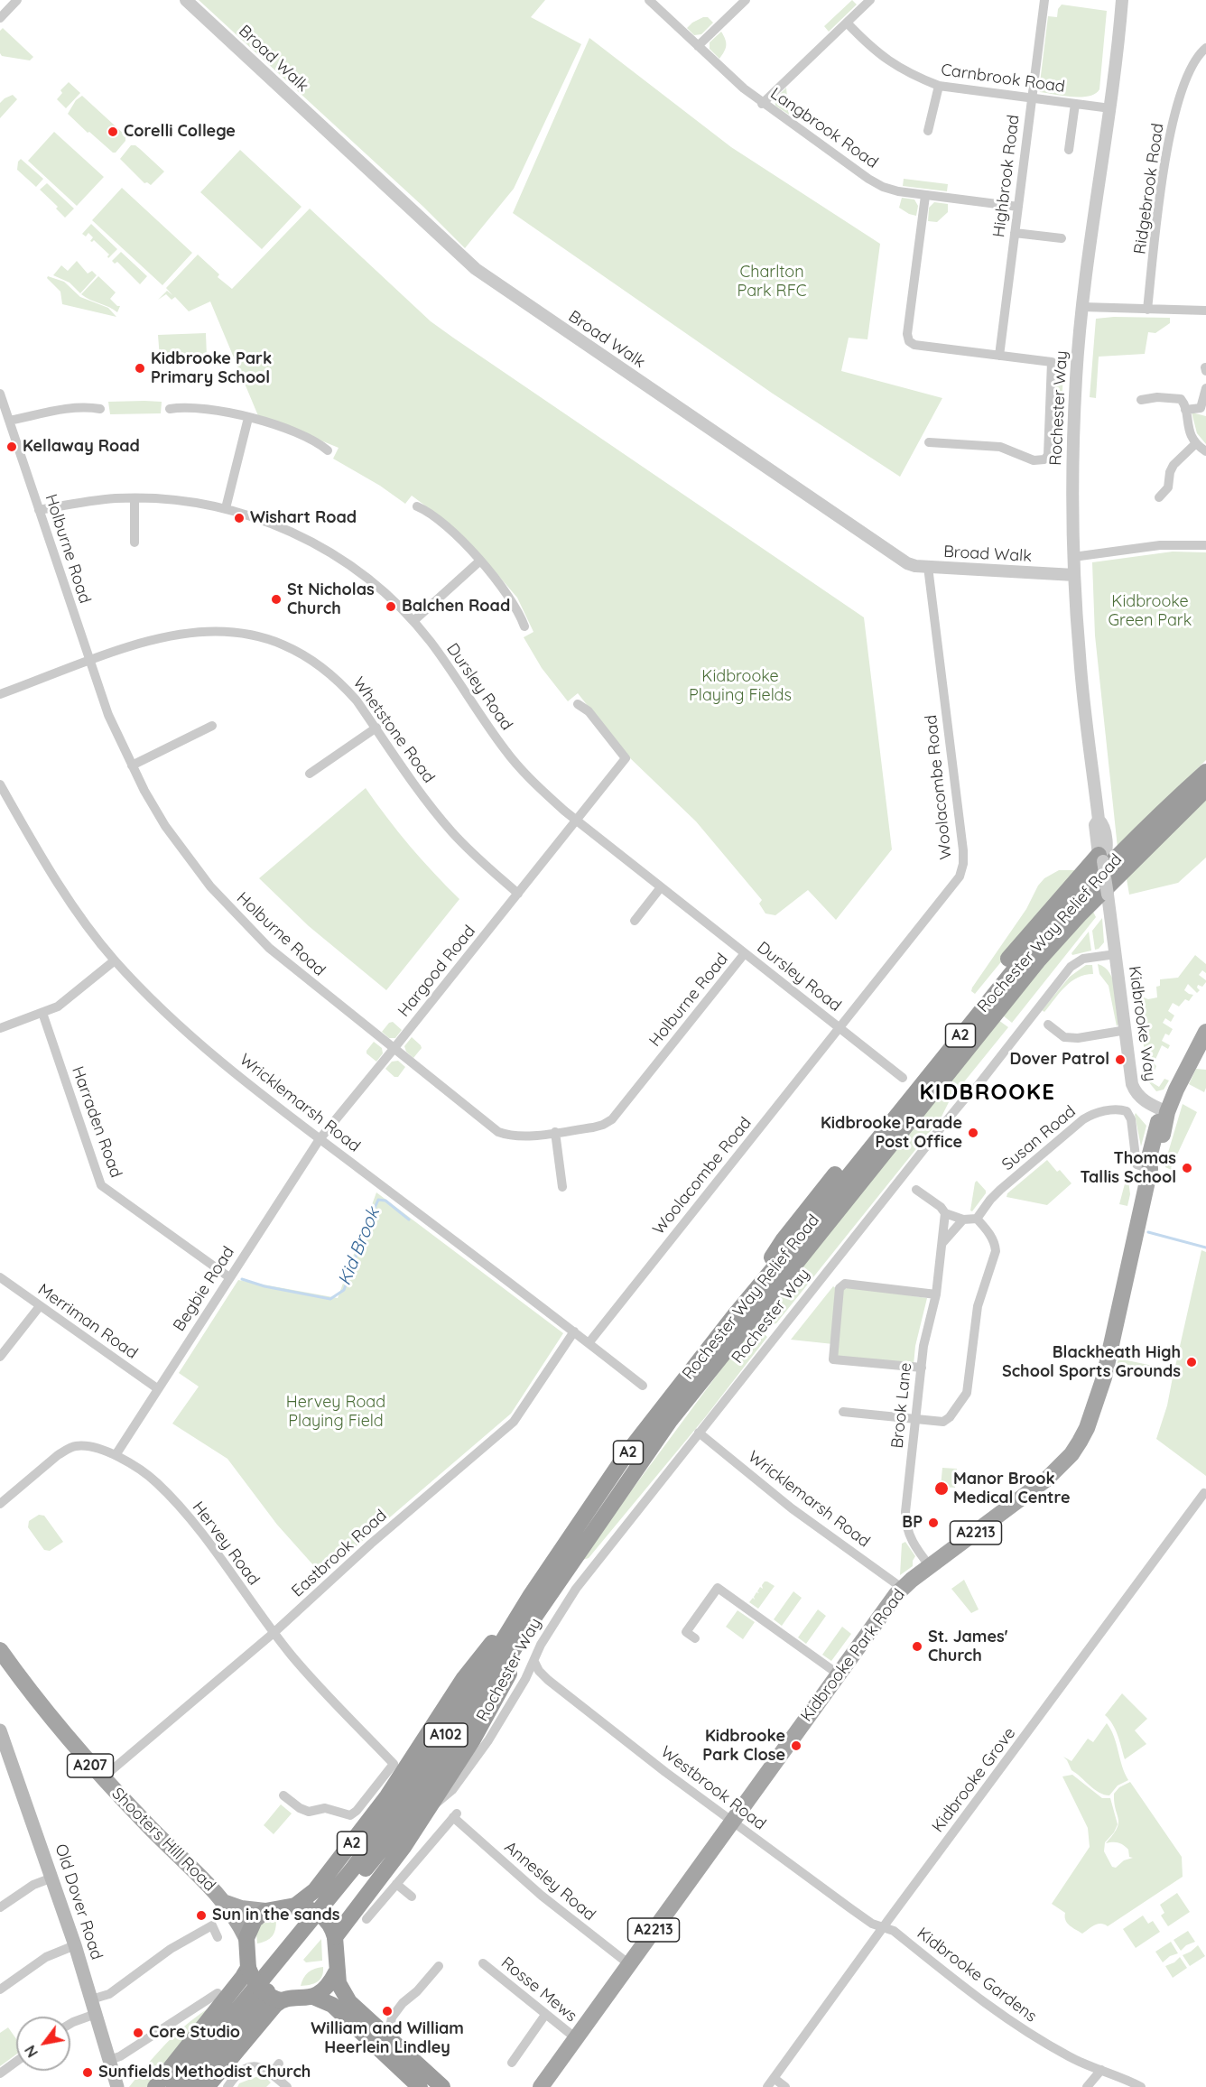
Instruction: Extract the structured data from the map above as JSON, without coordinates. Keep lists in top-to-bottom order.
{
  "streets": {
    "highway": ["Rochester Way Relief Road", "A2", "A102"],
    "main road": [
      "A2213",
      "Kidbrooke Park Road",
      "A207",
      "Shooters Hill Road",
      "Old Dover Road"
    ],
    "street": [
      "Broad Walk",
      "Carnbrook Road",
      "Langbrook Road",
      "Highbrook Road",
      "Ridgebrook Road",
      "Rochester Way",
      "Holburne Road",
      "Dursley Road",
      "Whetstone Road",
      "Woolacombe Road",
      "Hargood Road",
      "Kidbrooke Way",
      "Wricklemarsh Road",
      "Harraden Road",
      "Susan Road",
      "Begbie Road",
      "Merriman Road",
      "Brook Lane",
      "Hervey Road",
      "Eastbrook Road",
      "Kidbrooke Grove",
      "Westbrook Road",
      "Annesley Road",
      "Kidbrooke Gardens",
      "Rosse Mews"
    ]
  },
  "crossings": [
    ["Broad Walk", "Rochester Way"],
    ["Broad Walk", "Woolacombe Road"],
    ["Carnbrook Road", "Highbrook Road"],
    ["Carnbrook Road", "Rochester Way"],
    ["Langbrook Road", "Highbrook Road"],
    ["Highbrook Road", "Rochester Way"],
    ["Rochester Way", "Rochester Way Relief Road"],
    ["Rochester Way", "Kidbrooke Way"],
    ["Rochester Way", "A2"],
    ["Rochester Way", "Wricklemarsh Road"],
    ["Rochester Way", "A102"],
    ["Rochester Way", "Westbrook Road"],
    ["Holburne Road", "Dursley Road"],
    ["Holburne Road", "Whetstone Road"],
    ["Holburne Road", "Hargood Road"],
    ["Dursley Road", "Woolacombe Road"],
    ["Dursley Road", "Hargood Road"],
    ["Whetstone Road", "Hargood Road"],
    ["Woolacombe Road", "Wricklemarsh Road"],
    ["Rochester Way Relief Road", "A2"],
    ["Rochester Way Relief Road", "A102"],
    ["Hargood Road", "Wricklemarsh Road"],
    ["Hargood Road", "Begbie Road"],
    ["Kidbrooke Way", "Kidbrooke Park Road"],
    ["A2", "A102"],
    ["A2", "Shooters Hill Road"],
    ["Wricklemarsh Road", "Begbie Road"],
    ["Wricklemarsh Road", "Eastbrook Road"],
    ["Wricklemarsh Road", "Kidbrooke Park Road"],
    ["Harraden Road", "Begbie Road"],
    ["Susan Road", "Kidbrooke Park Road"],
    ["Begbie Road", "Merriman Road"],
    ["Begbie Road", "Hervey Road"],
    ["Brook Lane", "Kidbrooke Park Road"],
    ["Hervey Road", "Eastbrook Road"],
    ["Eastbrook Road", "Shooters Hill Road"],
    ["Kidbrooke Park Road", "Westbrook Road"],
    ["Kidbrooke Park Road", "Annesley Road"],
    ["Kidbrooke Park Road", "Rosse Mews"],
    ["Kidbrooke Grove", "Westbrook Road"],
    ["Kidbrooke Grove", "Kidbrooke Gardens"],
    ["Westbrook Road", "Kidbrooke Gardens"]
  ],
  "districts": ["KIDBROOKE"],
  "water": ["Kid Brook"],
  "parks": [
    "Charlton Park RFC",
    "Kidbrooke Green Park",
    "Kidbrooke Playing Fields",
    "Hervey Road Playing Field"
  ],
  "places": [
    "Corelli College",
    "Kidbrooke Park Primary School",
    "Kellaway Road",
    "Wishart Road",
    "St Nicholas Church",
    "Balchen Road",
    "Dover Patrol",
    "Kidbrooke Parade Post Office",
    "Thomas Tallis School",
    "Blackheath High School Sports Grounds",
    "Manor Brook Medical Centre",
    "BP",
    "St. James' Church",
    "Kidbrooke Park Close",
    "Sun in the sands",
    "William and William Heerlein Lindley",
    "Core Studio",
    "Sunfields Methodist Church"
  ],
  "north": "bottom left"
}
